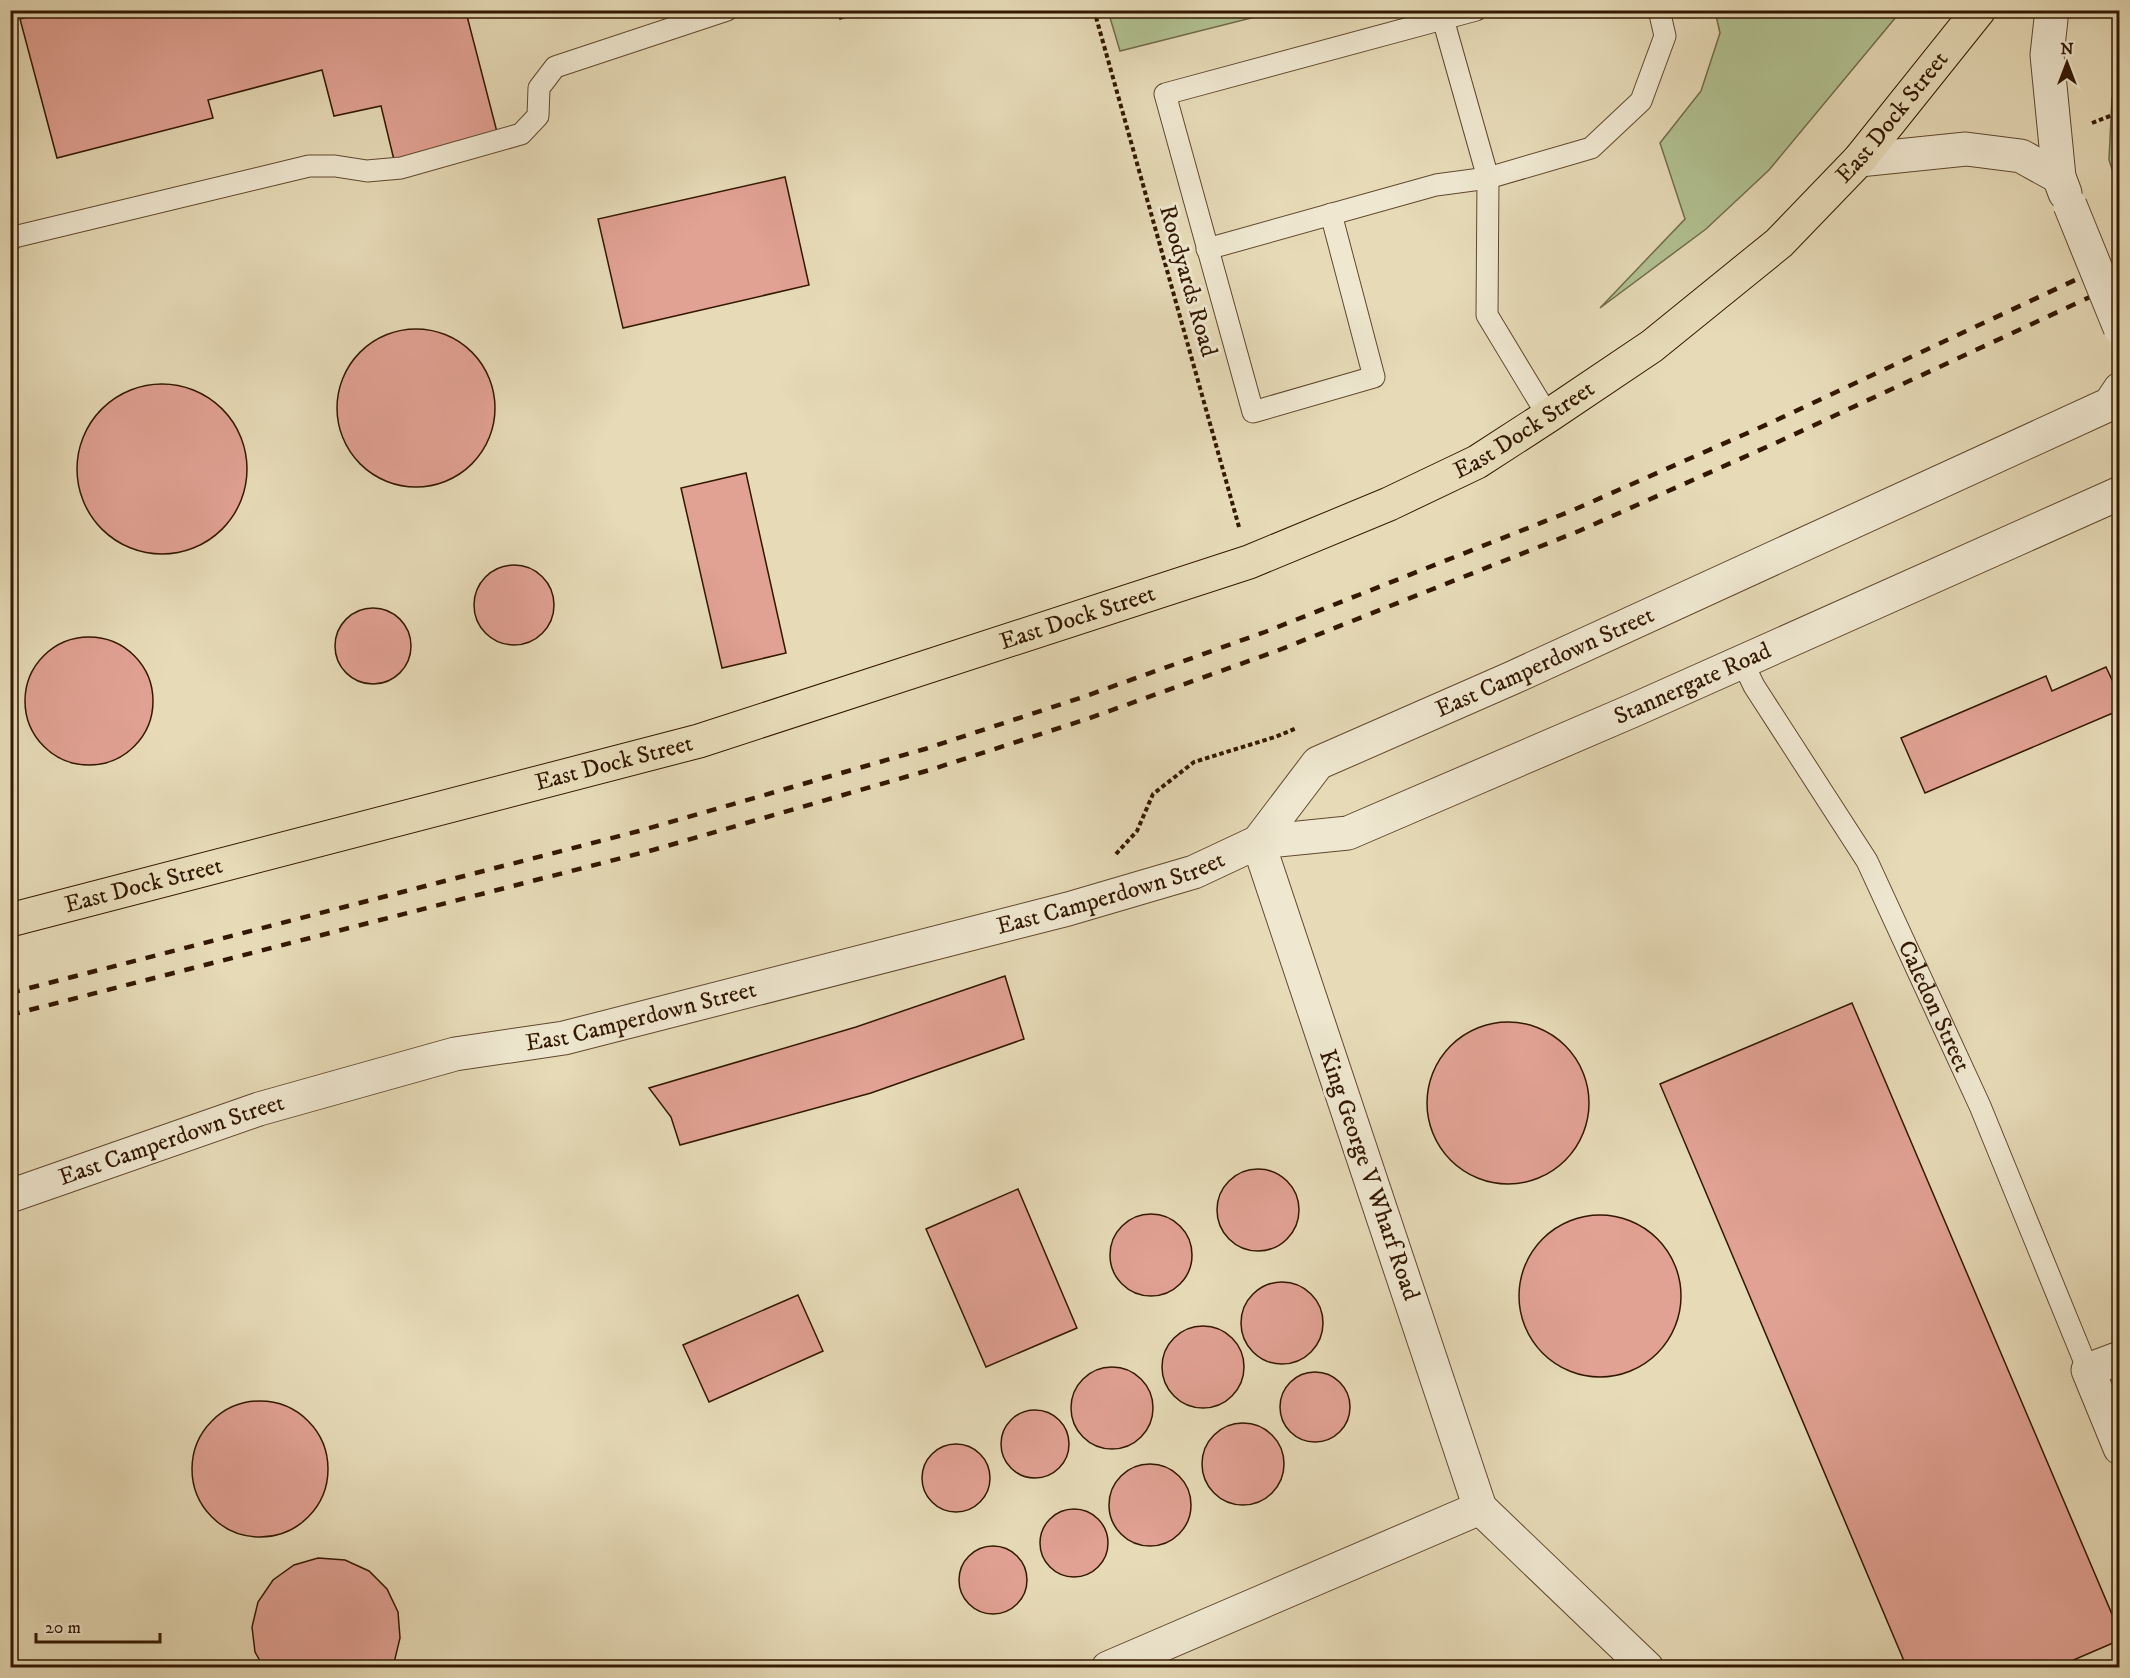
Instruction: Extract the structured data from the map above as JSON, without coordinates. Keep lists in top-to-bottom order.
{
  "streets": {
    "highway": ["East Dock Street"],
    "street": [
      "East Camperdown Street",
      "Stannergate Road",
      "Caledon Street",
      "King George V Wharf Road"
    ],
    "path": ["Roodyards Road"]
  },
  "crossings": [
    ["East Dock Street", "Roodyards Road"],
    ["East Camperdown Street", "Stannergate Road"],
    ["East Camperdown Street", "King George V Wharf Road"],
    ["Stannergate Road", "Caledon Street"],
    ["Stannergate Road", "King George V Wharf Road"]
  ],
  "scale_bar": "20 m",
  "north": "top"
}
